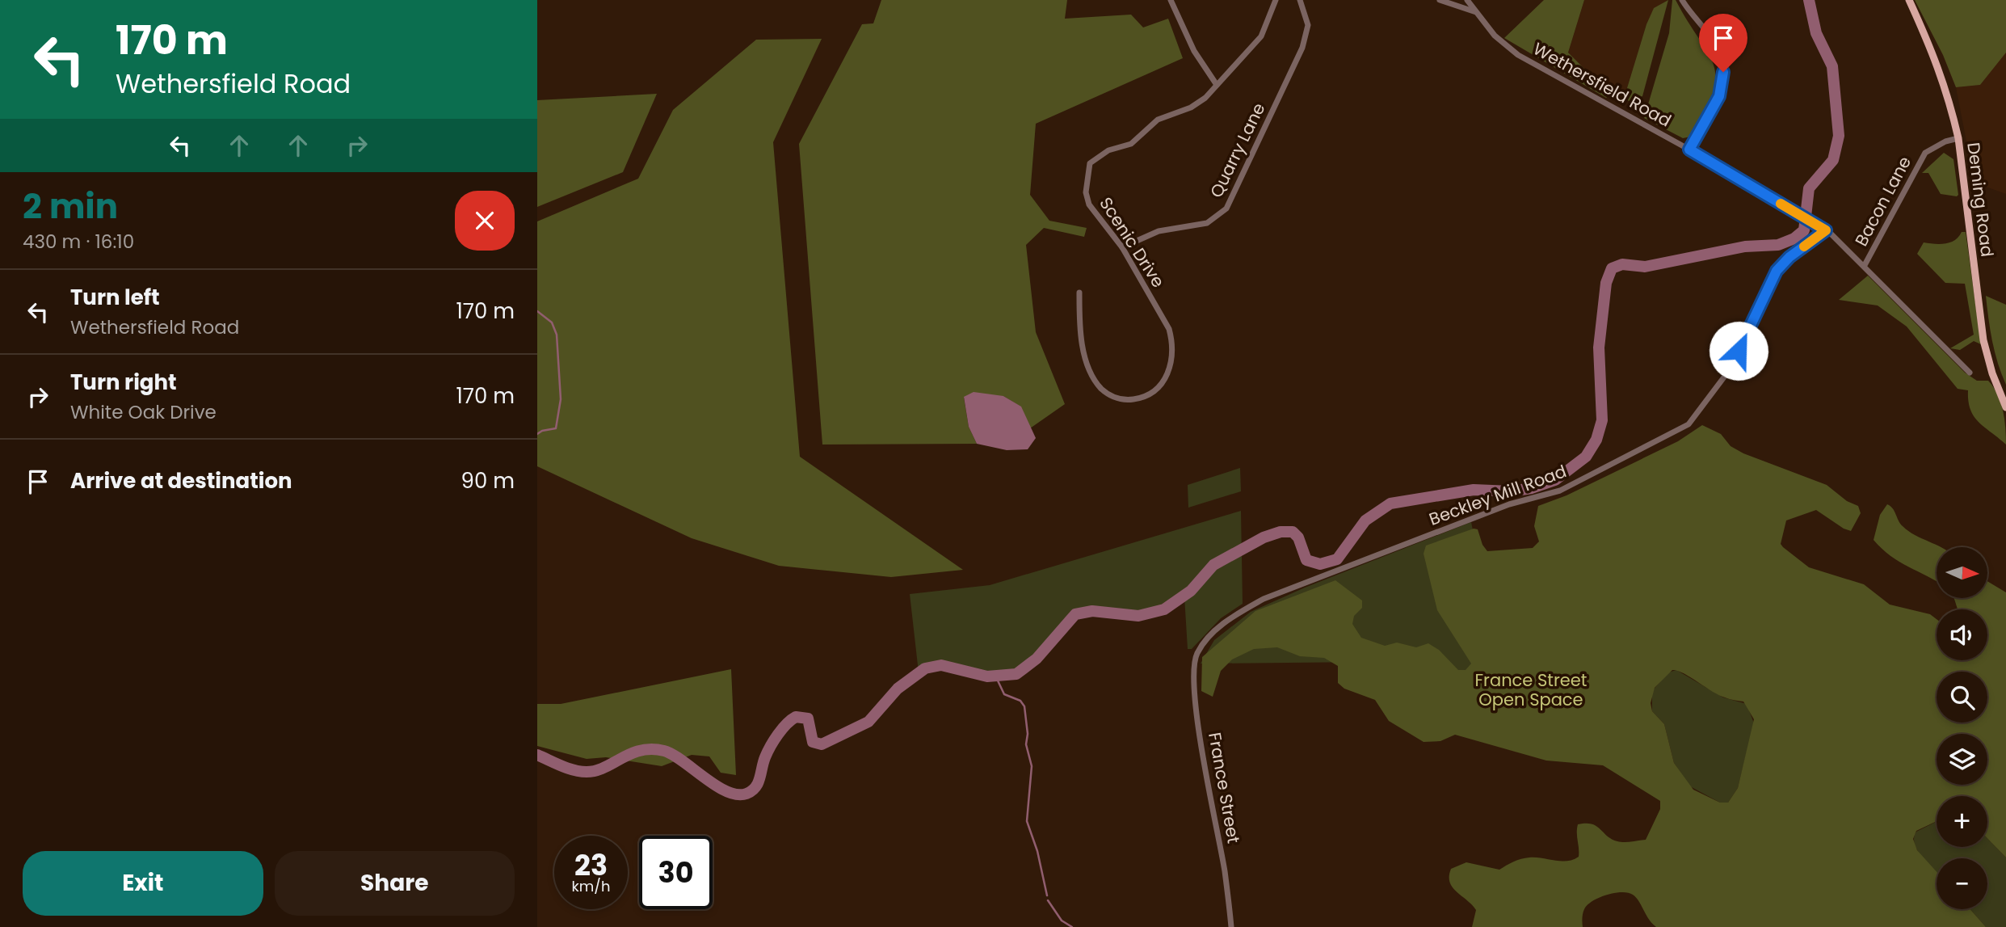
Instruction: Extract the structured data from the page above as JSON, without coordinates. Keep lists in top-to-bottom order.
{
  "streets": {
    "main road": ["Deming Road"],
    "street": [
      "Wethersfield Road",
      "Quarry Lane",
      "Bacon Lane",
      "Scenic Drive",
      "Beckley Mill Road",
      "France Street"
    ]
  },
  "crossings": [
    ["Wethersfield Road", "Bacon Lane"],
    ["Wethersfield Road", "Beckley Mill Road"],
    ["Quarry Lane", "Scenic Drive"],
    ["Deming Road", "Bacon Lane"],
    ["Beckley Mill Road", "France Street"]
  ],
  "parks": ["France Street Open Space"],
  "north": "right",
  "page": {
    "turn": ["170 m", "Wethersfield Road"],
    "heading": ["2 min", "430 m · 16:10"],
    "list": [
      {
        "name": "Turn left",
        "note": "Wethersfield Road",
        "value": "170 m"
      },
      {
        "name": "Turn right",
        "note": "White Oak Drive",
        "value": "170 m"
      },
      {
        "name": "Arrive at destination",
        "value": "90 m"
      }
    ],
    "map_buttons": ["+", "−"],
    "speed": "23 km/h",
    "limit": "30",
    "buttons": ["Exit", "Share"]
  }
}
